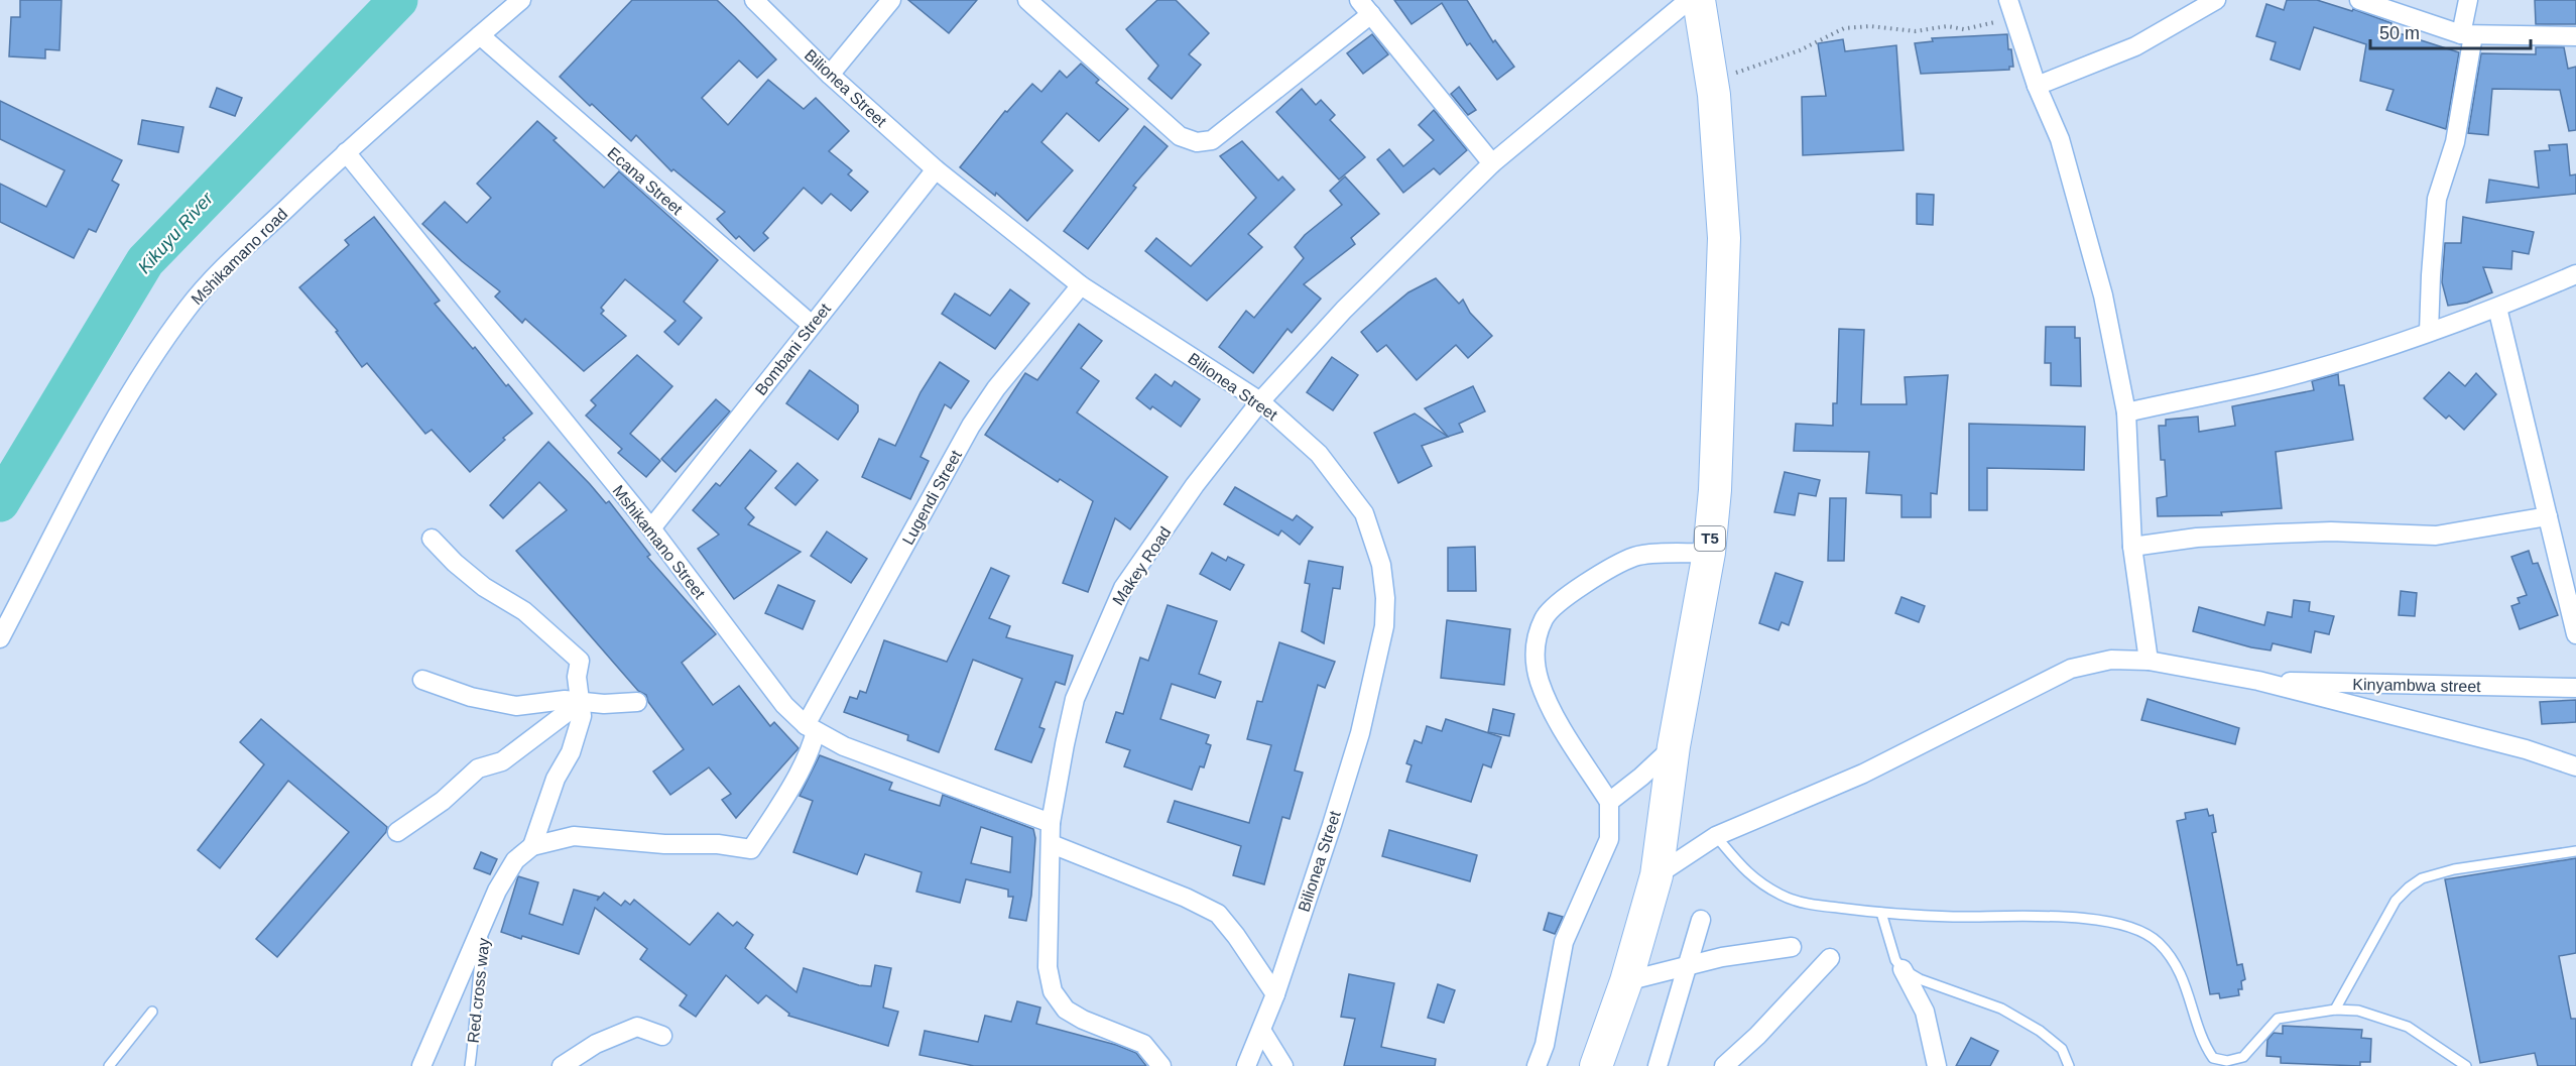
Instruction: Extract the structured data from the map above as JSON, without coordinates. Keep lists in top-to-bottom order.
{
  "streets": {
    "highway": ["T5"],
    "street": [
      "Bilionea Street",
      "Ecana Street",
      "Mshikamano road",
      "Bombani Street",
      "Lugendi Street",
      "Mshikamano Street",
      "Makey Road",
      "Kinyambwa street"
    ],
    "lane": ["Red cross way"]
  },
  "crossings": [
    ["Bilionea Street", "Bombani Street"],
    ["Bilionea Street", "Lugendi Street"],
    ["Bilionea Street", "Makey Road"],
    ["Ecana Street", "Mshikamano road"],
    ["Ecana Street", "Bombani Street"],
    ["Mshikamano road", "Mshikamano Street"],
    ["Bombani Street", "Mshikamano Street"],
    ["Lugendi Street", "Mshikamano Street"],
    ["Mshikamano Street", "Makey Road"]
  ],
  "water": ["Kikuyu River"],
  "scale_bar": "50 m"
}
